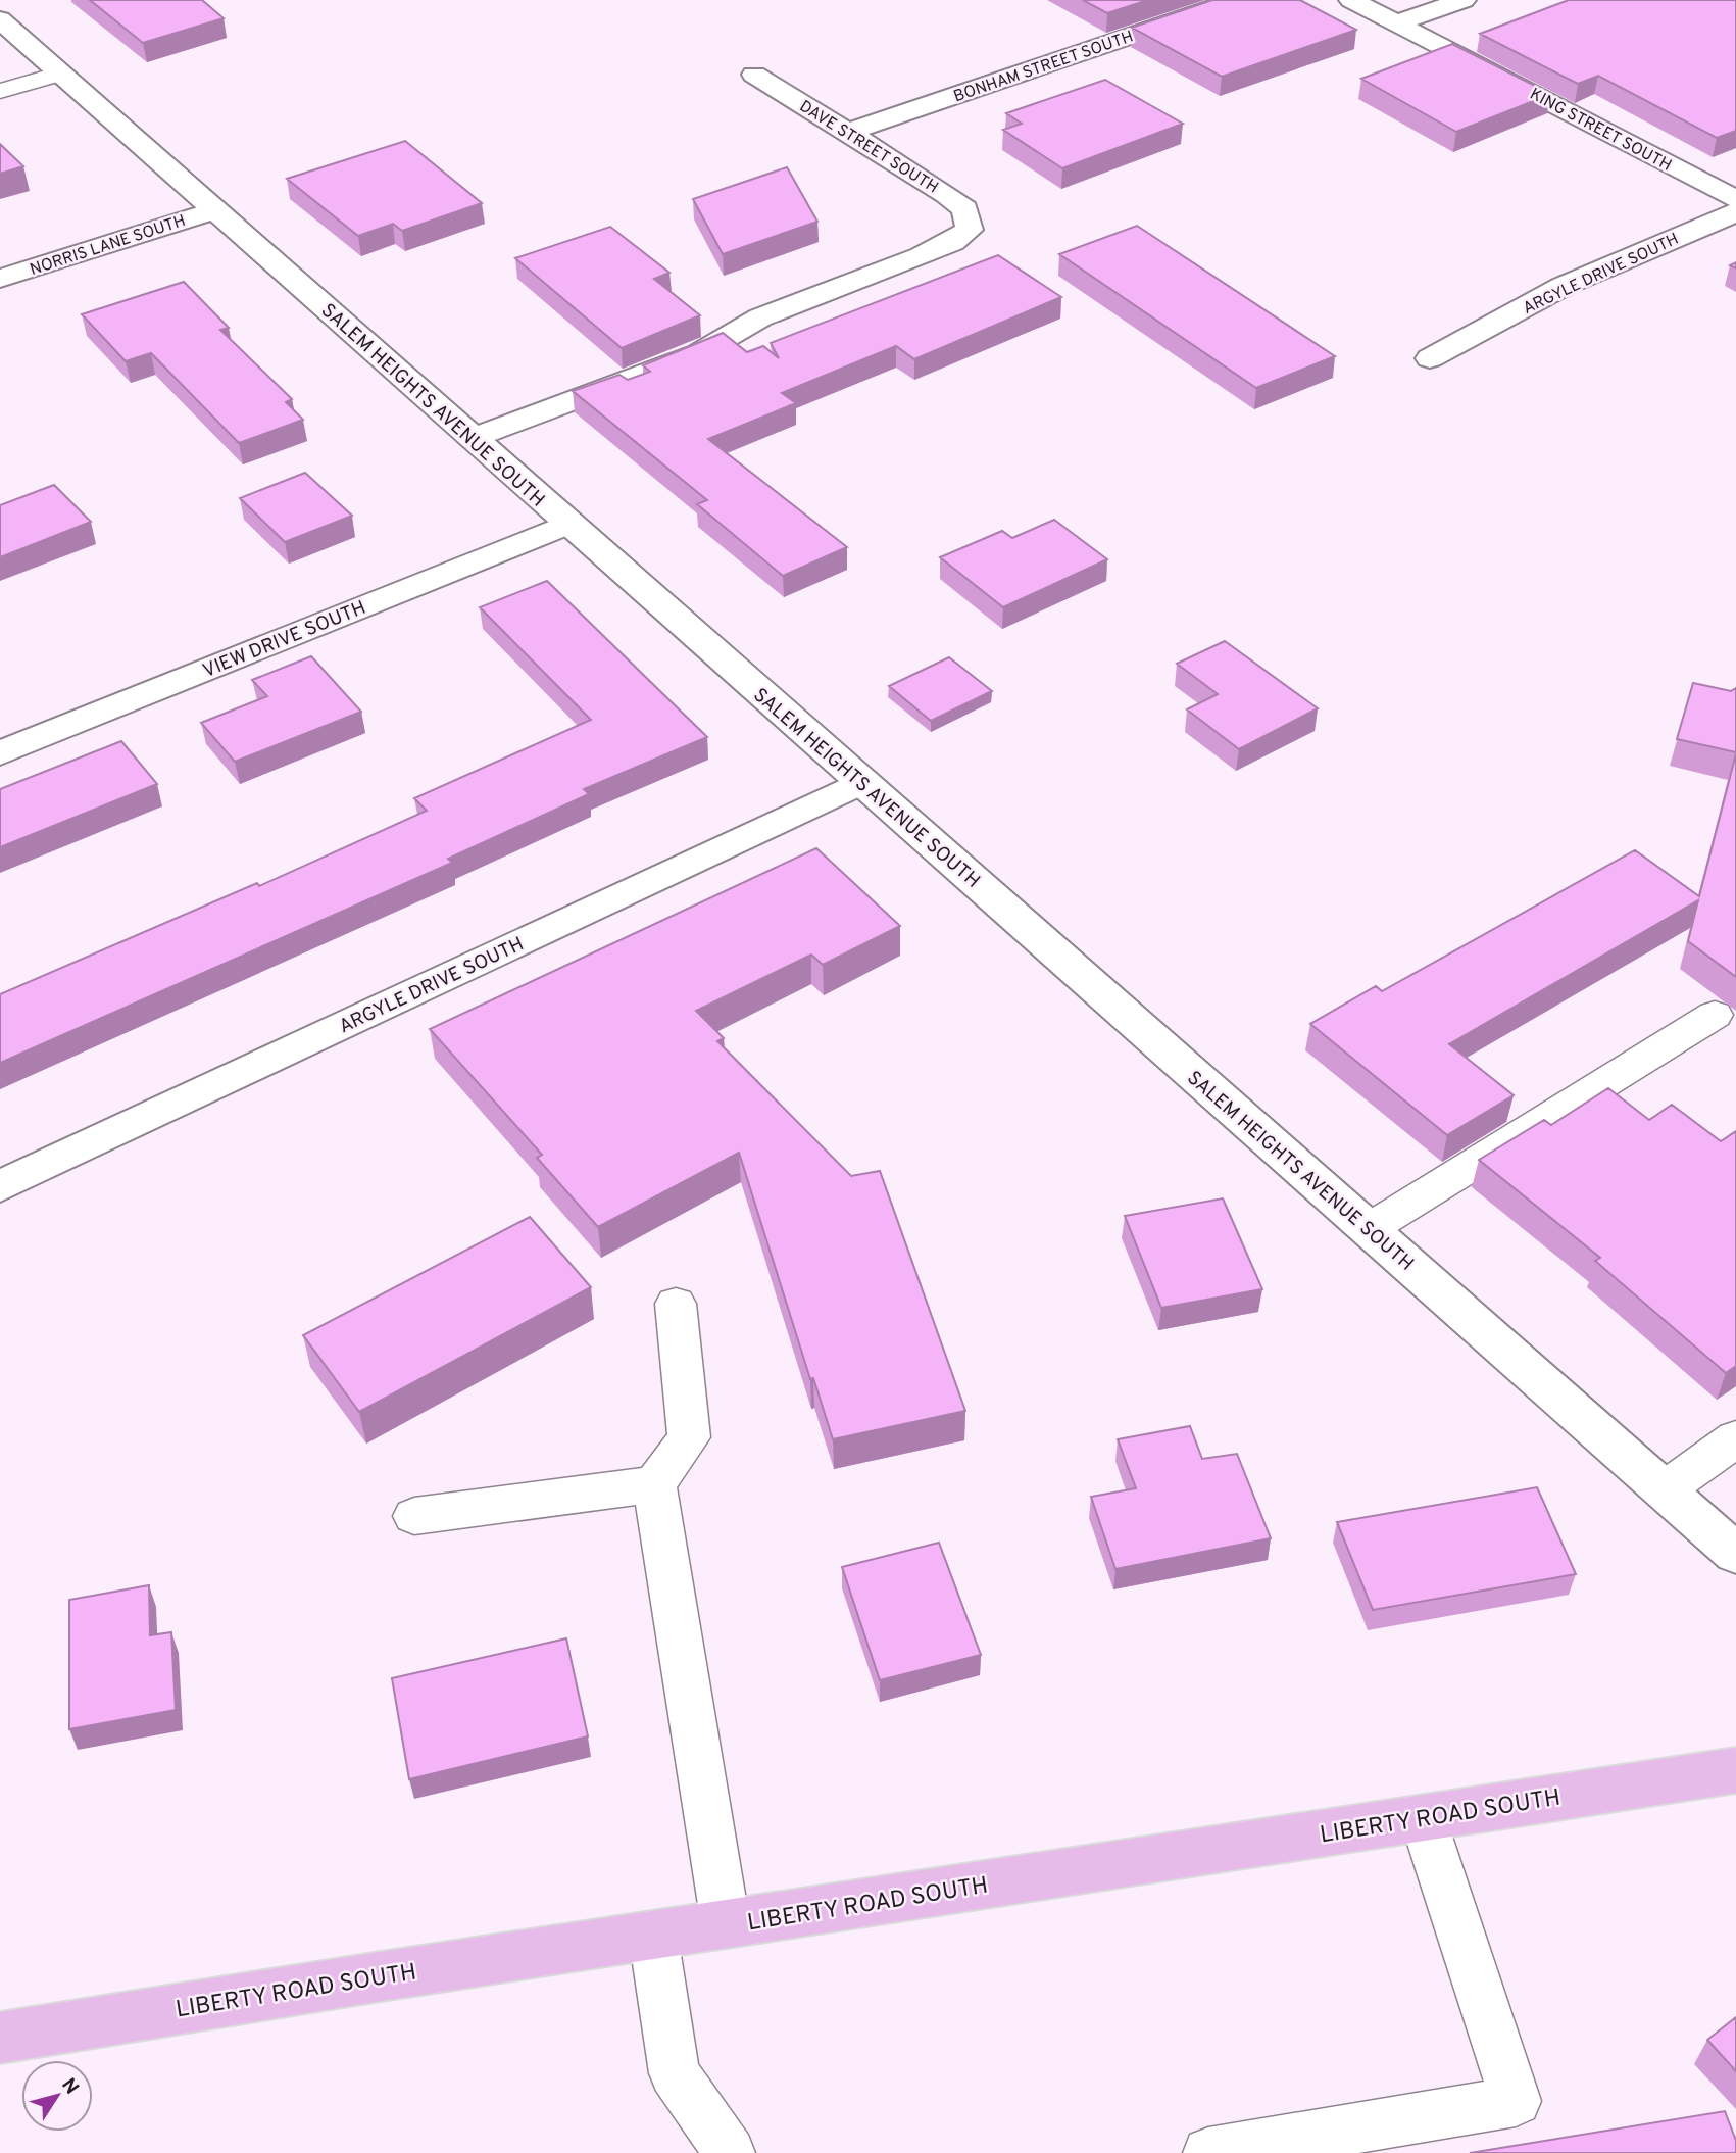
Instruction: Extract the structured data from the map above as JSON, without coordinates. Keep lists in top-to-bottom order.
{
  "streets": {
    "main road": ["LIBERTY ROAD SOUTH"],
    "street": [
      "BONHAM STREET SOUTH",
      "KING STREET SOUTH",
      "DAVE STREET SOUTH",
      "NORRIS LANE SOUTH",
      "ARGYLE DRIVE SOUTH",
      "SALEM HEIGHTS AVENUE SOUTH",
      "VIEW DRIVE SOUTH"
    ]
  },
  "crossings": [
    ["BONHAM STREET SOUTH", "DAVE STREET SOUTH"],
    ["DAVE STREET SOUTH", "SALEM HEIGHTS AVENUE SOUTH"],
    ["NORRIS LANE SOUTH", "SALEM HEIGHTS AVENUE SOUTH"],
    ["ARGYLE DRIVE SOUTH", "SALEM HEIGHTS AVENUE SOUTH"],
    ["SALEM HEIGHTS AVENUE SOUTH", "VIEW DRIVE SOUTH"]
  ],
  "north": "top right"
}
